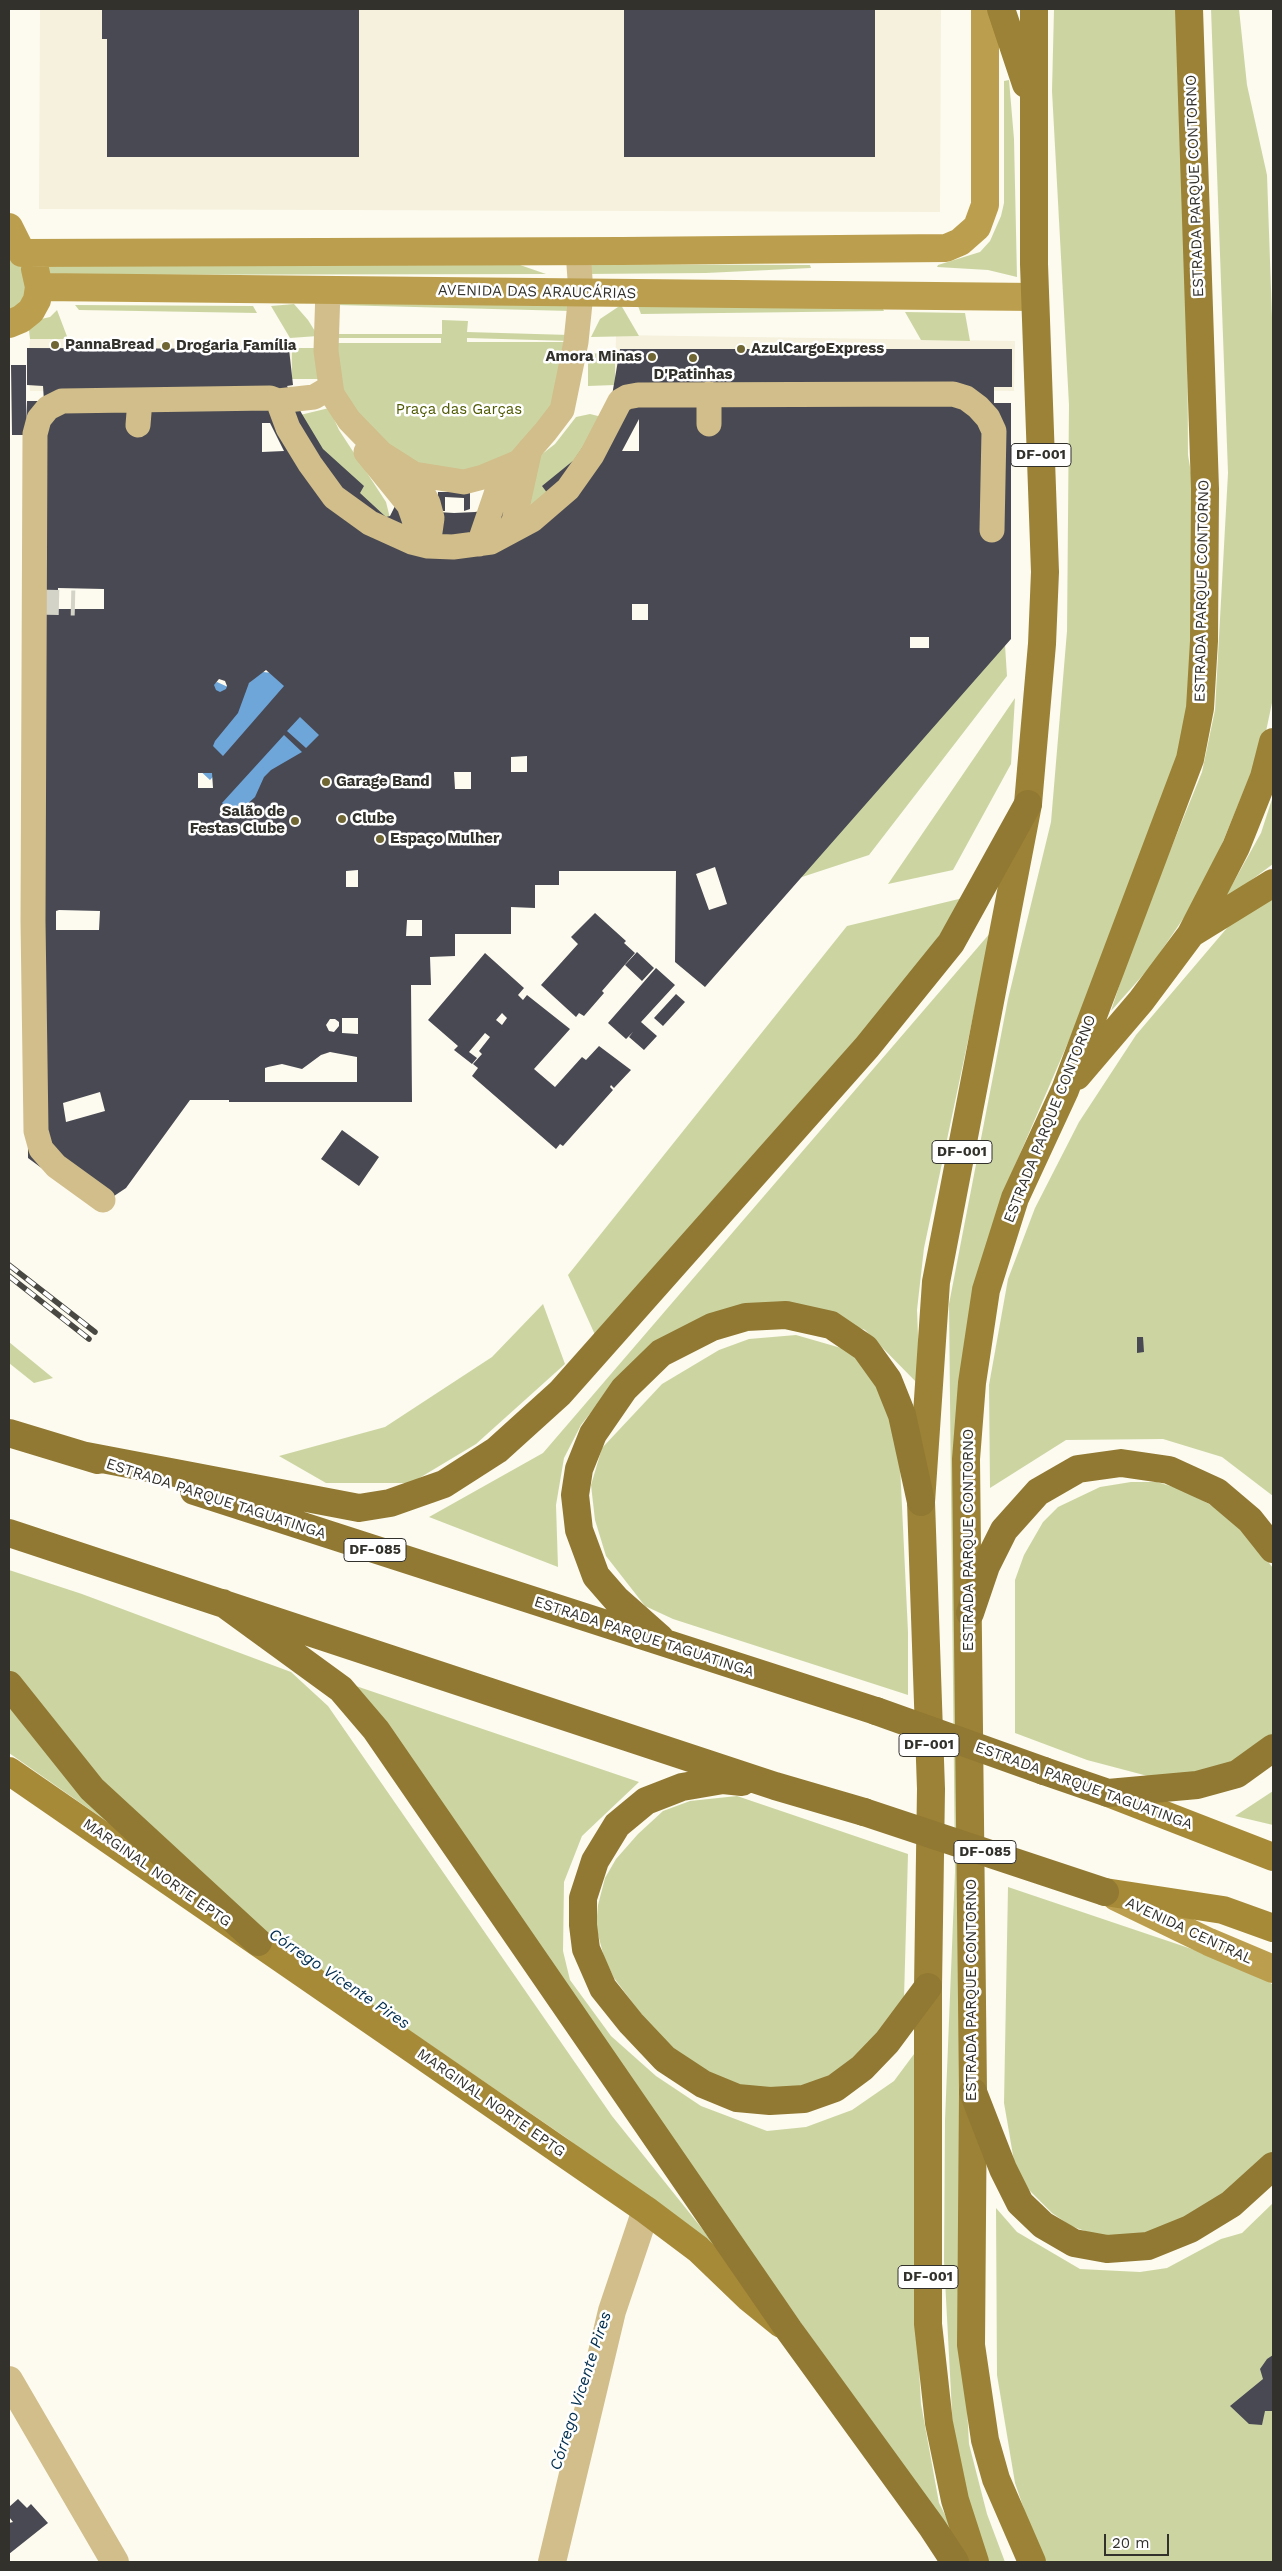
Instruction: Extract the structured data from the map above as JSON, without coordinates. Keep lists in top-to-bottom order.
{
  "streets": {
    "highway": [
      "ESTRADA PARQUE CONTORNO",
      "DF-001",
      "ESTRADA PARQUE TAGUATINGA",
      "DF-085"
    ],
    "main road": ["AVENIDA DAS ARAUCÁRIAS", "MARGINAL NORTE EPTG", "AVENIDA CENTRAL"]
  },
  "crossings": [
    ["AVENIDA DAS ARAUCÁRIAS", "DF-001"],
    ["DF-085", "AVENIDA CENTRAL"]
  ],
  "water": ["Córrego Vicente Pires"],
  "parks": ["Praça das Garças"],
  "places": [
    "PannaBread",
    "Drogaria Família",
    "AzulCargoExpress",
    "Amora Minas",
    "D'Patinhas",
    "Garage Band",
    "Clube",
    "Salão de Festas Clube",
    "Espaço Mulher"
  ],
  "scale_bar": "20 m"
}
